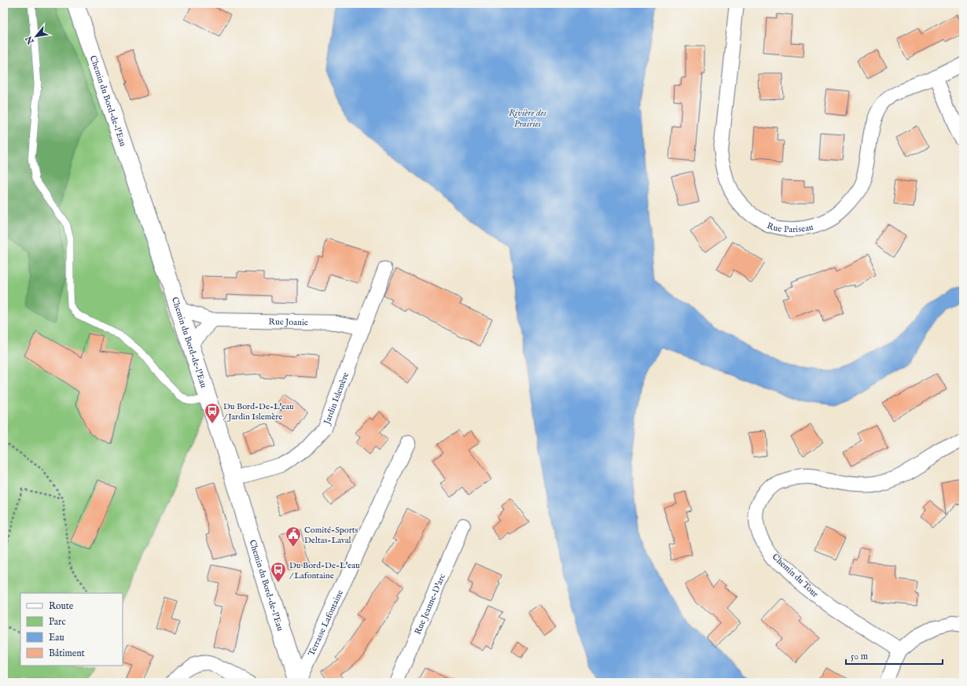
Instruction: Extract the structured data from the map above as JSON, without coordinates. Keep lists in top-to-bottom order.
{
  "streets": {
    "street": [
      "Chemin du Bord-de-l'Eau",
      "Rue Pariseau",
      "Rue Joanie",
      "Jardin Islemère",
      "Chemin du Tour",
      "Rue Jeanne-D'arc",
      "Terrasse Lafontaine"
    ]
  },
  "crossings": [
    ["Chemin du Bord-de-l'Eau", "Rue Joanie"],
    ["Chemin du Bord-de-l'Eau", "Jardin Islemère"],
    ["Chemin du Bord-de-l'Eau", "Terrasse Lafontaine"],
    ["Rue Joanie", "Jardin Islemère"]
  ],
  "water": ["Rivière des Prairies"],
  "places": {
    "bus stop": ["Du Bord-De-L'eau / Jardin Islemère", "Du Bord-De-L'eau / Lafontaine"],
    "public building": ["Comité-Sports Deltas-Laval"]
  },
  "legend": [
    "Route",
    "Parc",
    "Eau",
    "Bâtiment"
  ],
  "scale_bar": "50 m",
  "north": "bottom left"
}
